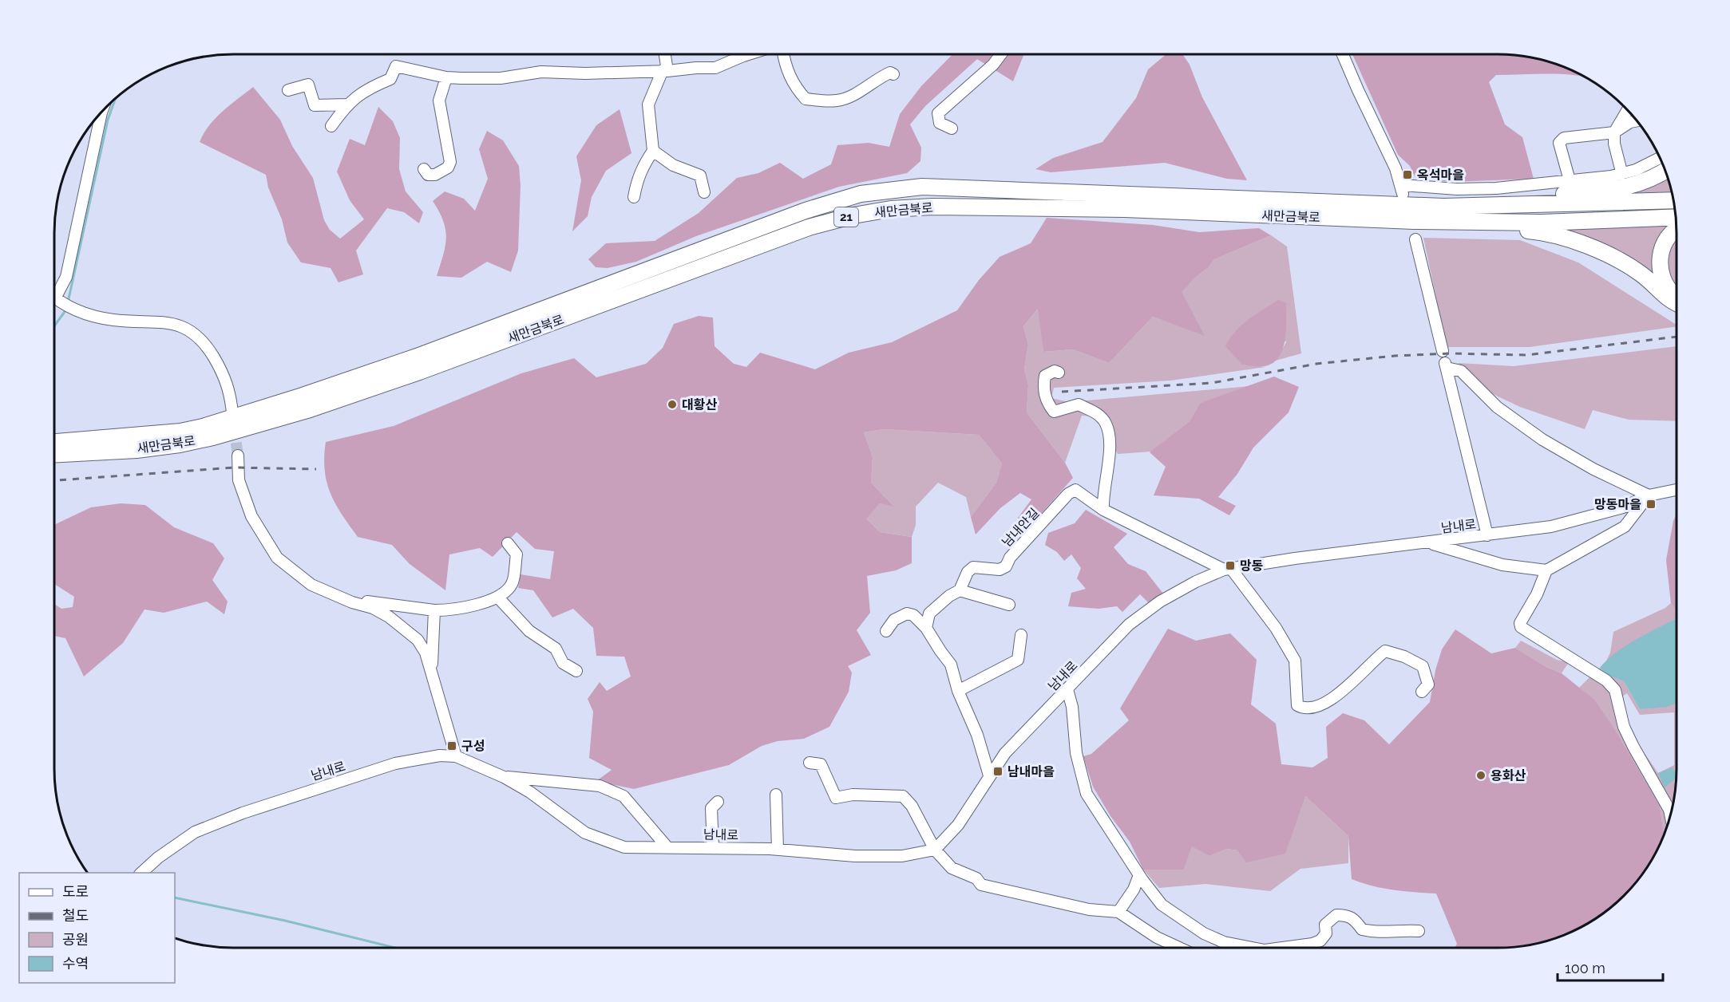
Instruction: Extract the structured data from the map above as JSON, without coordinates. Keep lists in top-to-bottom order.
{
  "streets": {
    "highway": ["새만금북로", "21"],
    "street": ["남내로", "남내안길"]
  },
  "crossings": [
    ["남내로", "남내안길"]
  ],
  "places": {
    "transit": [
      "옥석마을",
      "망동마을",
      "망동",
      "구성",
      "남내마을"
    ],
    "other": ["대황산", "용화산"]
  },
  "legend": [
    "도로",
    "철도",
    "공원",
    "수역"
  ],
  "scale_bar": "100 m"
}
